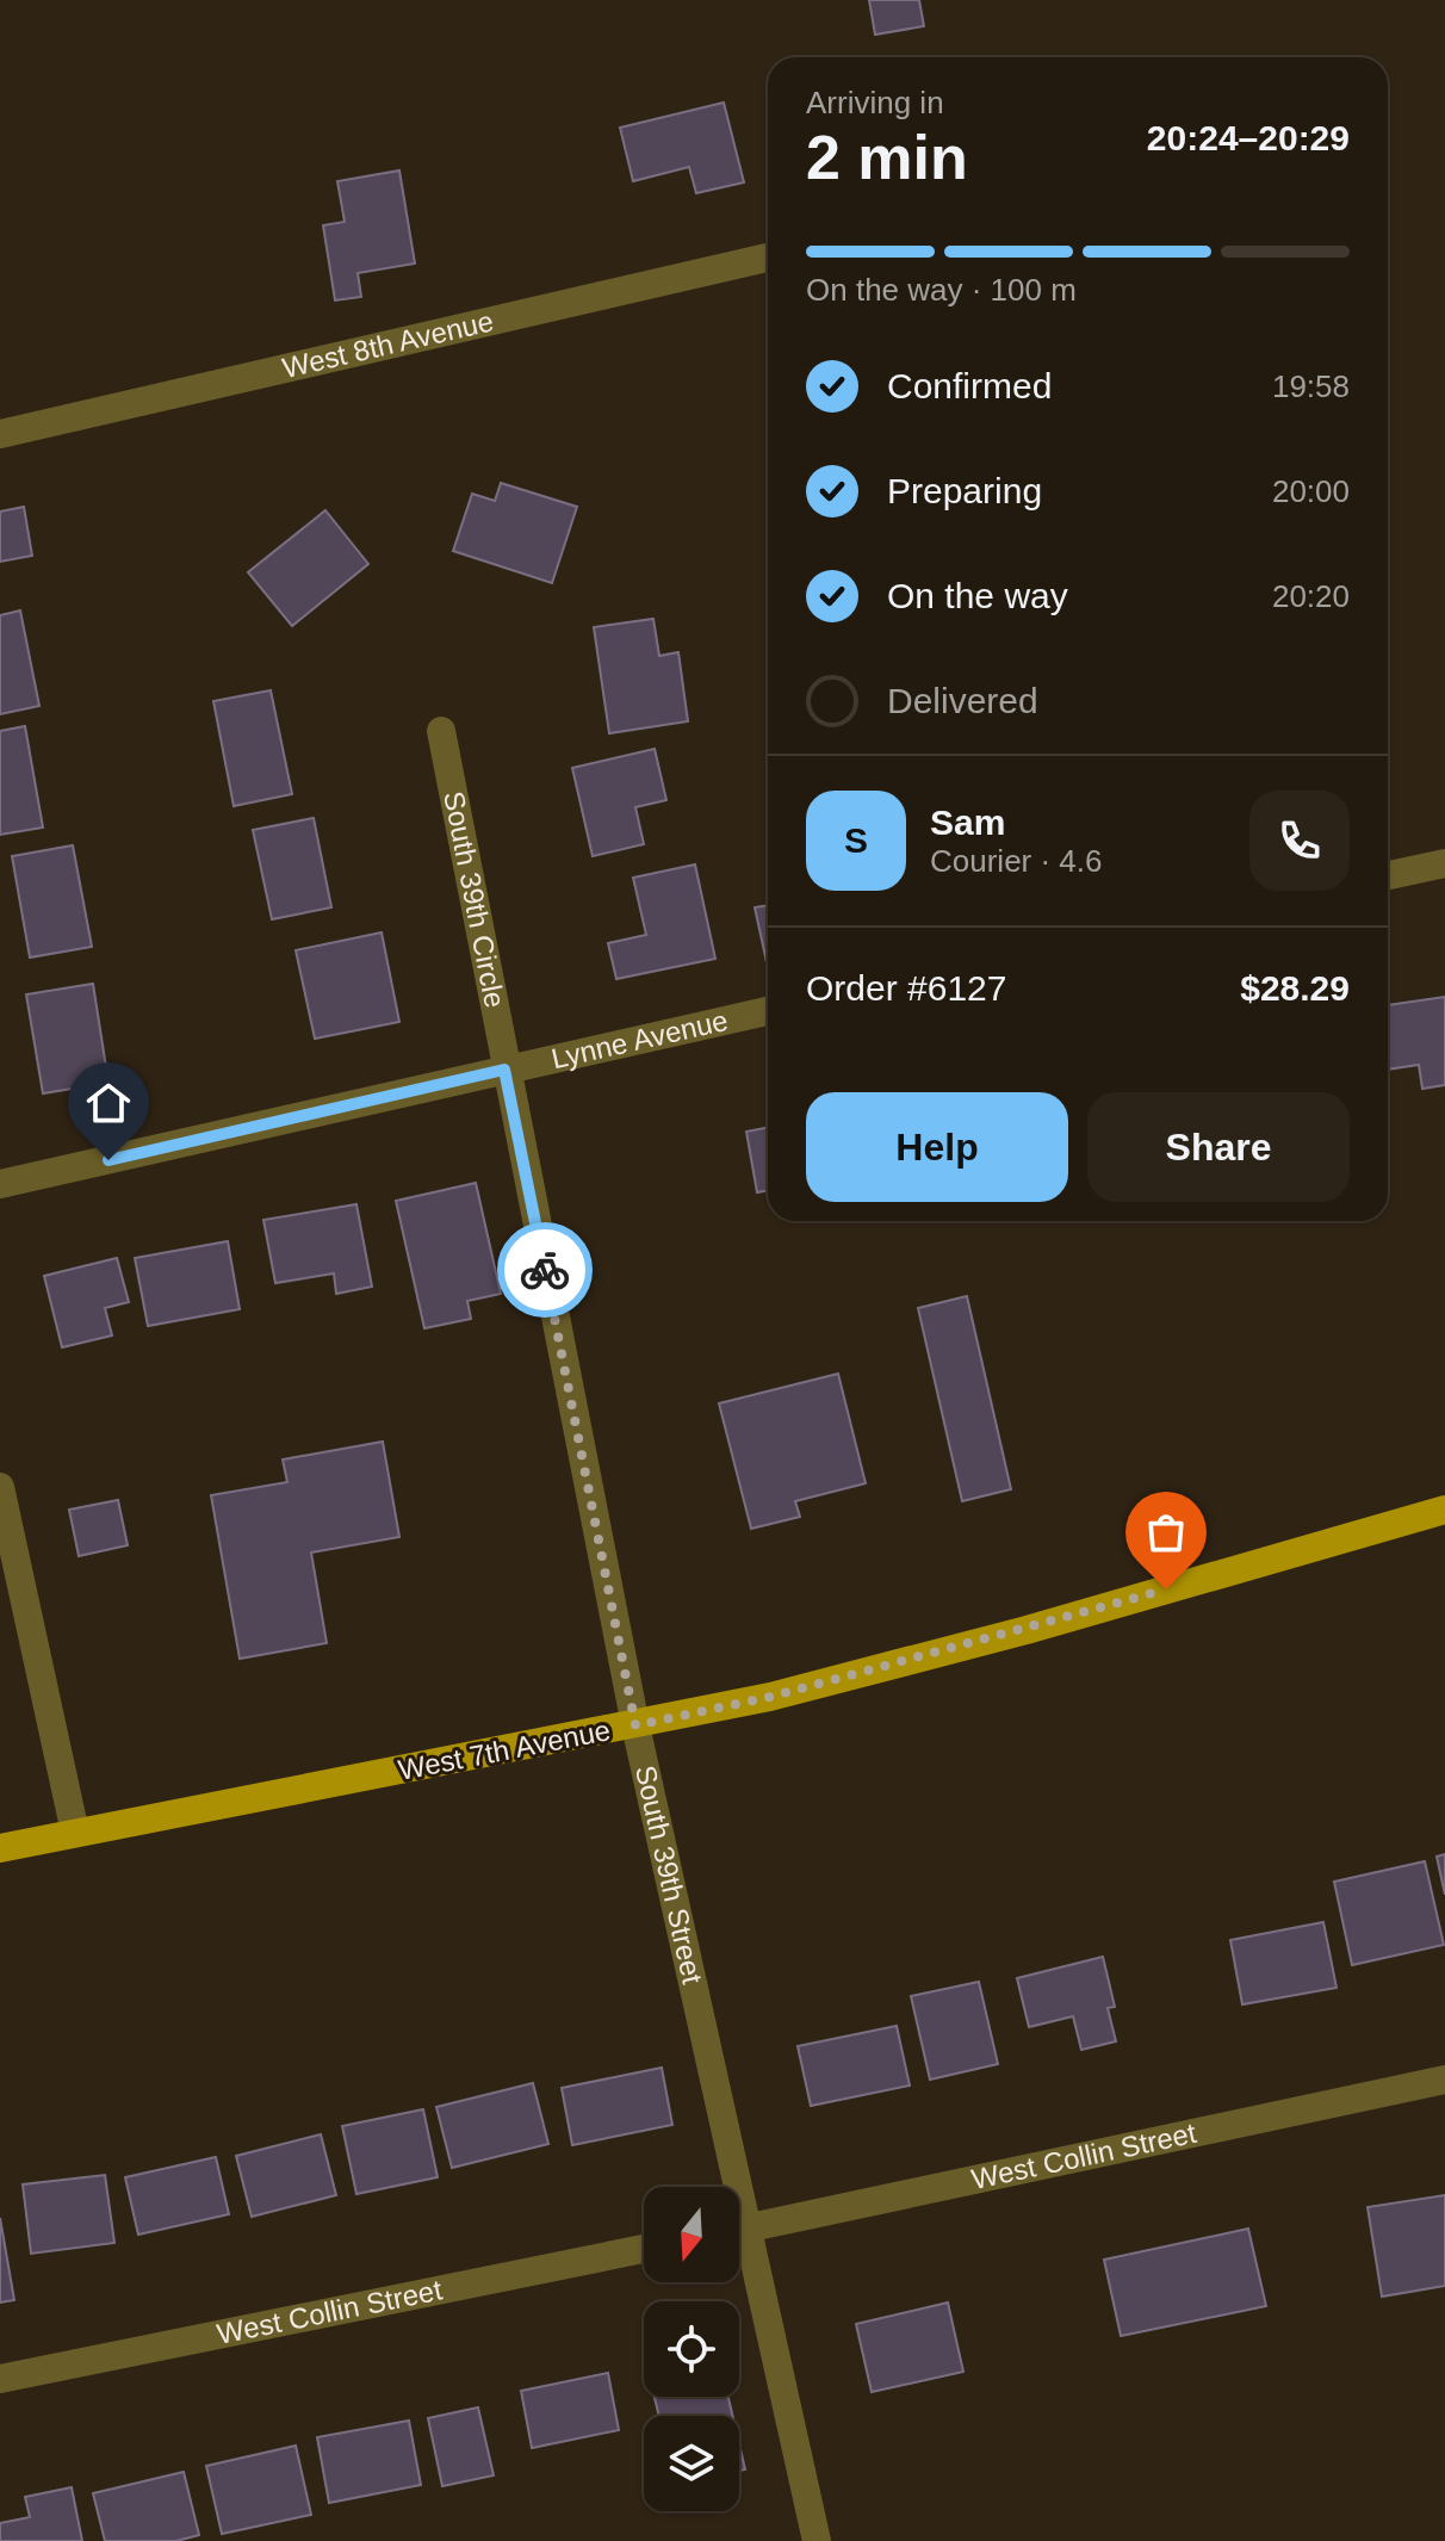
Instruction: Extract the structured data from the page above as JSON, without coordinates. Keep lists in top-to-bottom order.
{
  "streets": {
    "main road": ["West 7th Avenue"],
    "street": [
      "West 8th Avenue",
      "South 39th Circle",
      "Lynne Avenue",
      "South 39th Street",
      "West Collin Street"
    ]
  },
  "crossings": [
    ["South 39th Circle", "Lynne Avenue"],
    ["South 39th Circle", "South 39th Street"],
    ["Lynne Avenue", "South 39th Street"],
    ["West 7th Avenue", "South 39th Street"]
  ],
  "north": "bottom",
  "page": {
    "heading": ["2 min", "Arriving in", "20:24–20:29"],
    "panel": [
      "Sam",
      "Courier · 4.6",
      "Order #6127",
      "$28.29"
    ],
    "bar": "On the way · 100 m",
    "list": [
      ["Confirmed", "19:58"],
      ["Preparing", "20:00"],
      ["On the way", "20:20"],
      "Delivered"
    ],
    "round": "S",
    "buttons": ["Help", "Share"]
  }
}
